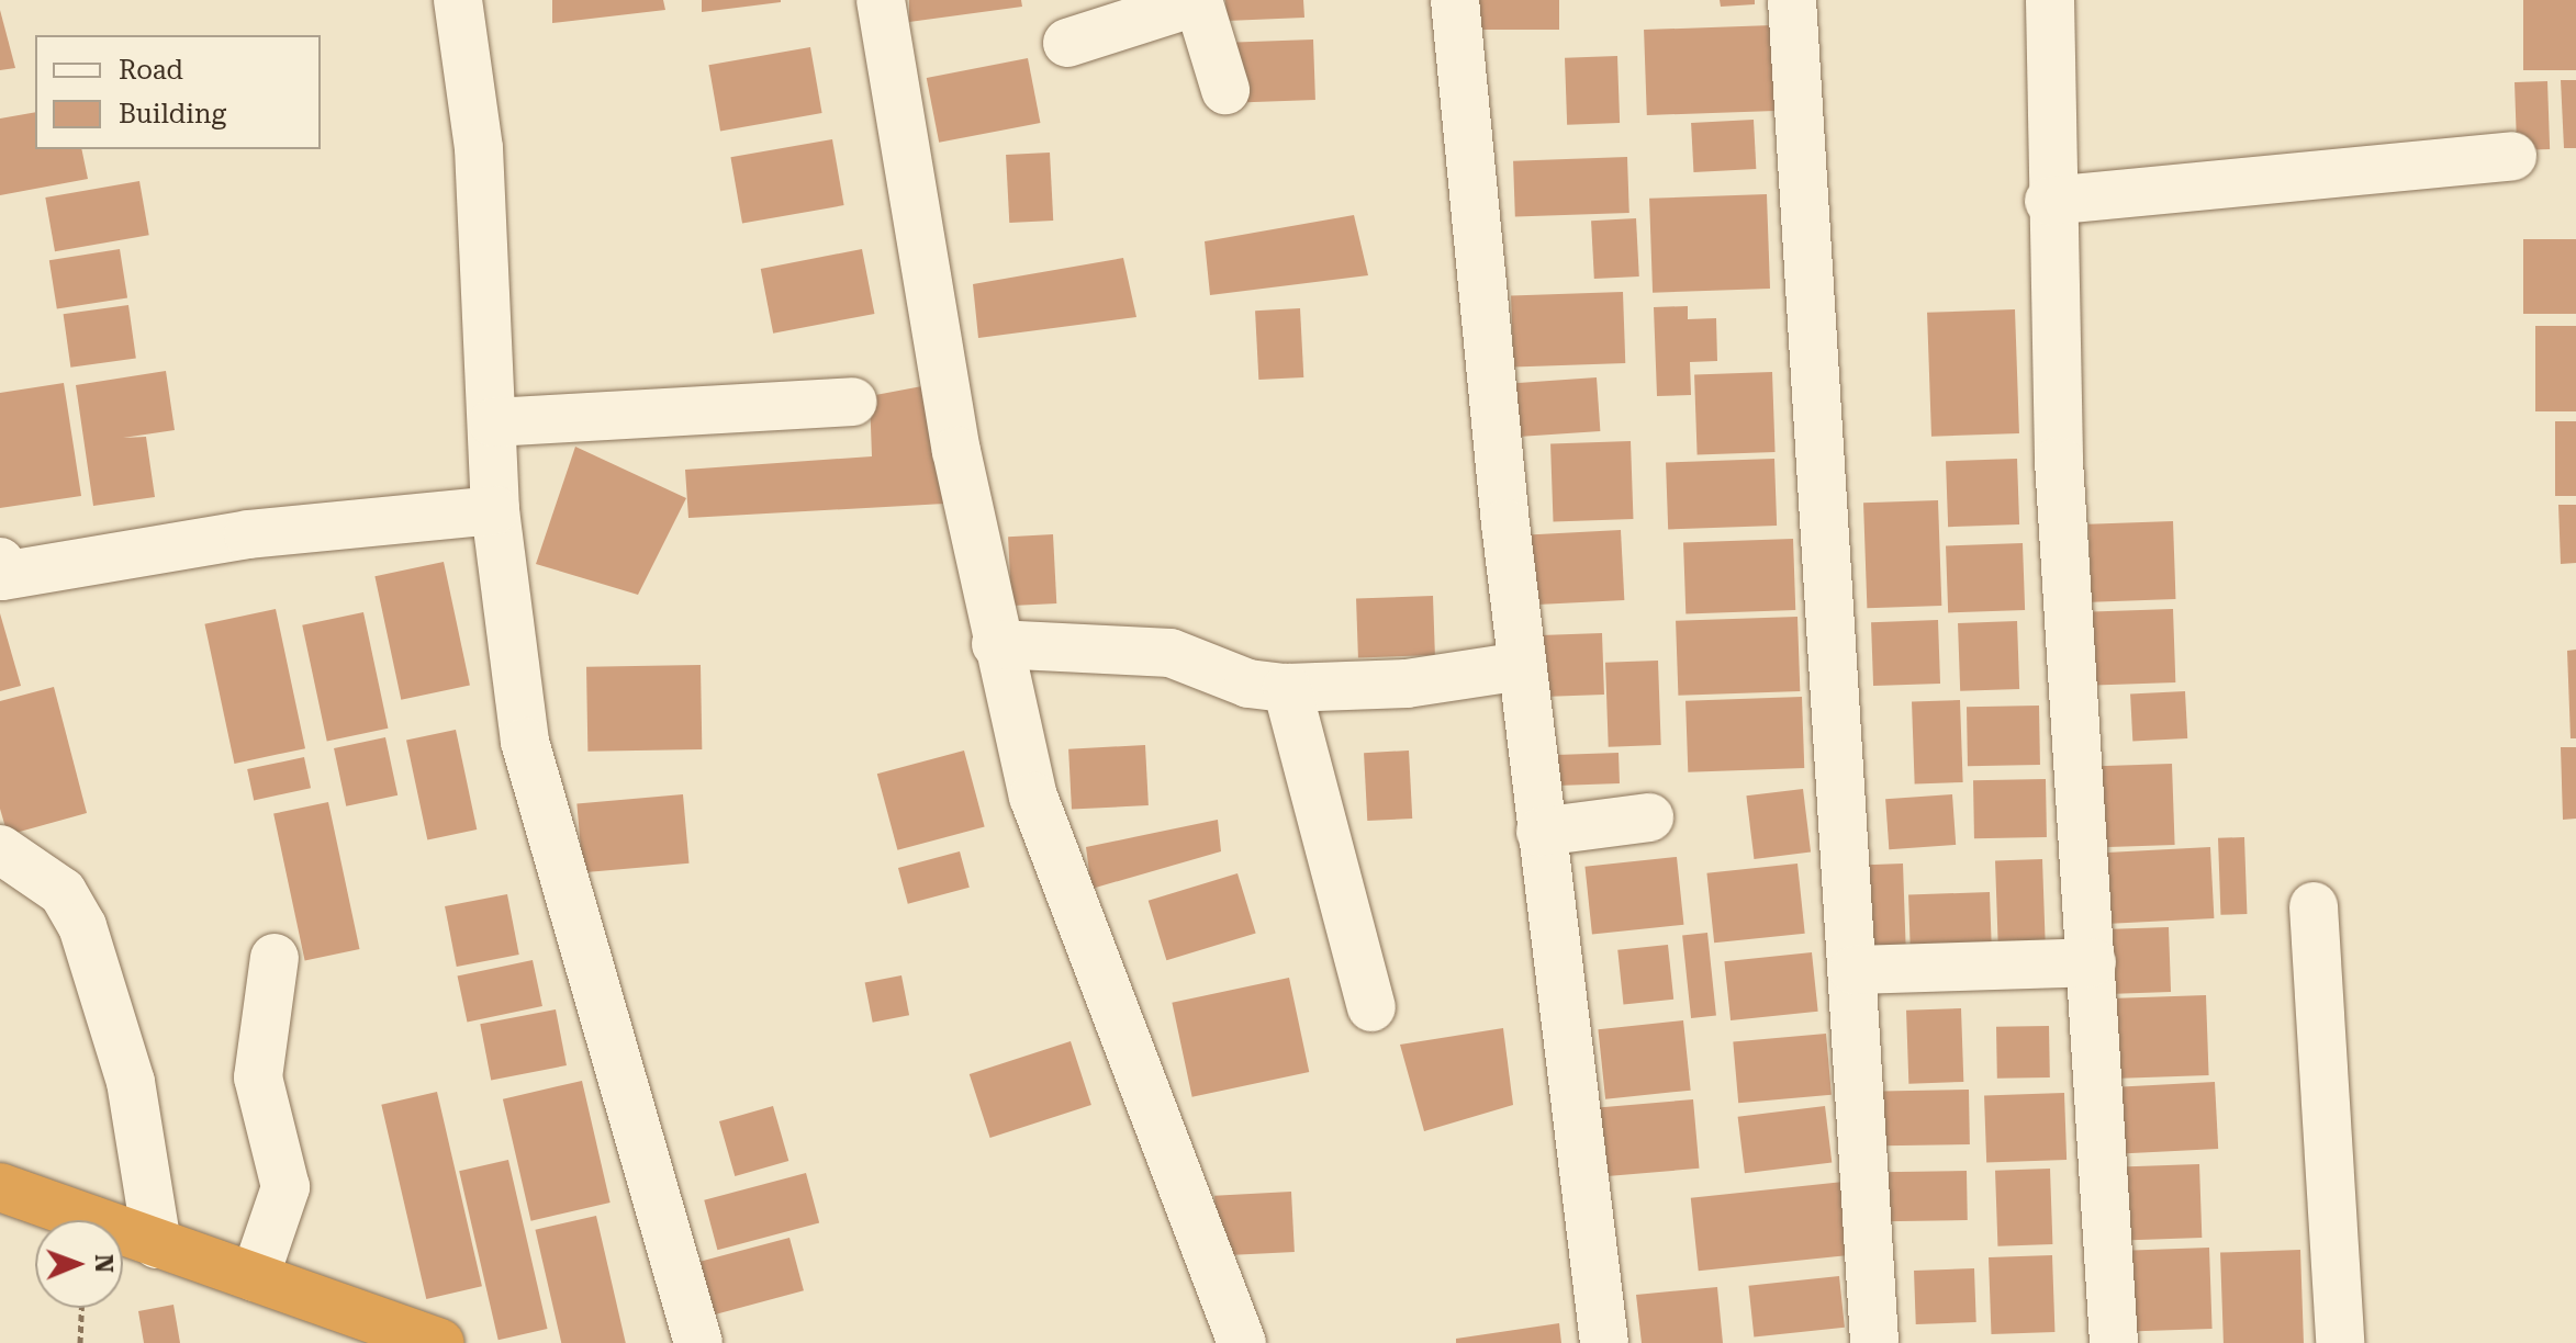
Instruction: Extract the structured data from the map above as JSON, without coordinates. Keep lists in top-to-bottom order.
{
  "legend": ["Road", "Building"],
  "north": "right"
}
